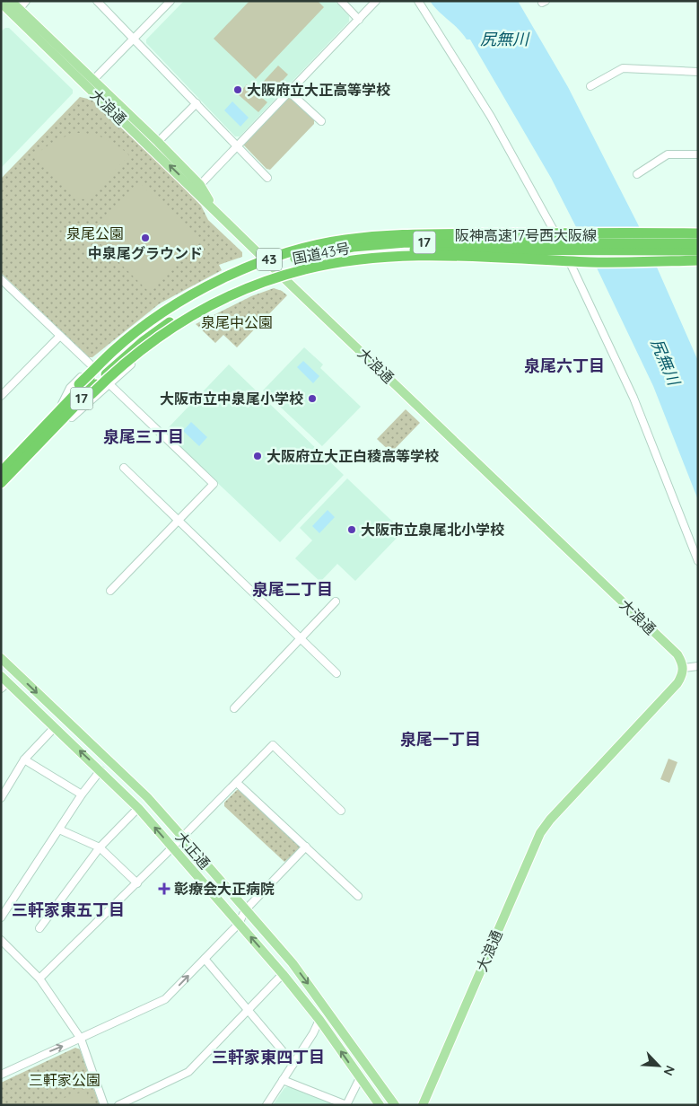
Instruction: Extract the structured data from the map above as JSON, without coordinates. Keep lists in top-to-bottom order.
{
  "streets": {
    "highway": [
      "阪神高速17号西大阪線",
      "17",
      "国道43号",
      "43"
    ],
    "main road": ["大浪通", "大正通"]
  },
  "crossings": [
    ["国道43号", "43"]
  ],
  "districts": [
    "泉尾六丁目",
    "泉尾三丁目",
    "泉尾二丁目",
    "泉尾一丁目",
    "三軒家東五丁目",
    "三軒家東四丁目"
  ],
  "water": ["尻無川"],
  "parks": ["泉尾公園", "泉尾中公園", "三軒家公園"],
  "places": {
    "other": [
      "大阪府立大正高等学校",
      "中泉尾グラウンド",
      "大阪市立中泉尾小学校",
      "大阪府立大正白稜高等学校",
      "大阪市立泉尾北小学校"
    ],
    "health": ["彰療会大正病院"]
  },
  "north": "bottom right"
}
